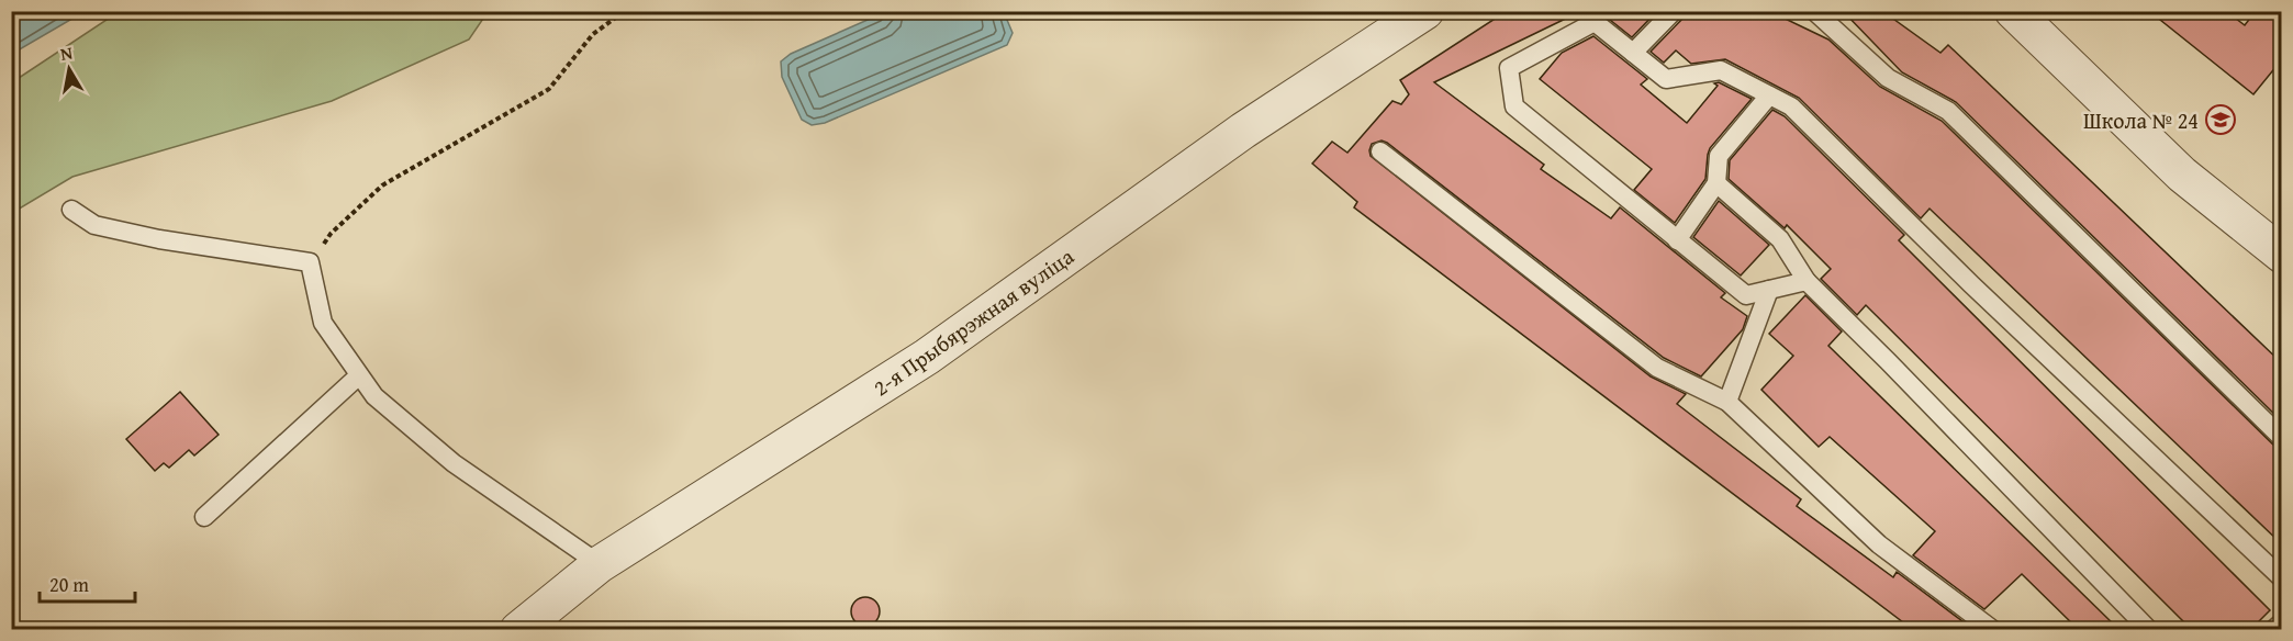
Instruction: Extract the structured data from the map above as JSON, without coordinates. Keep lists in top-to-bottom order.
{
  "streets": {
    "street": ["2-я Прыбярэжная вуліца"]
  },
  "places": {
    "school or university": ["Школа № 24"]
  },
  "scale_bar": "20 m",
  "north": "top"
}
